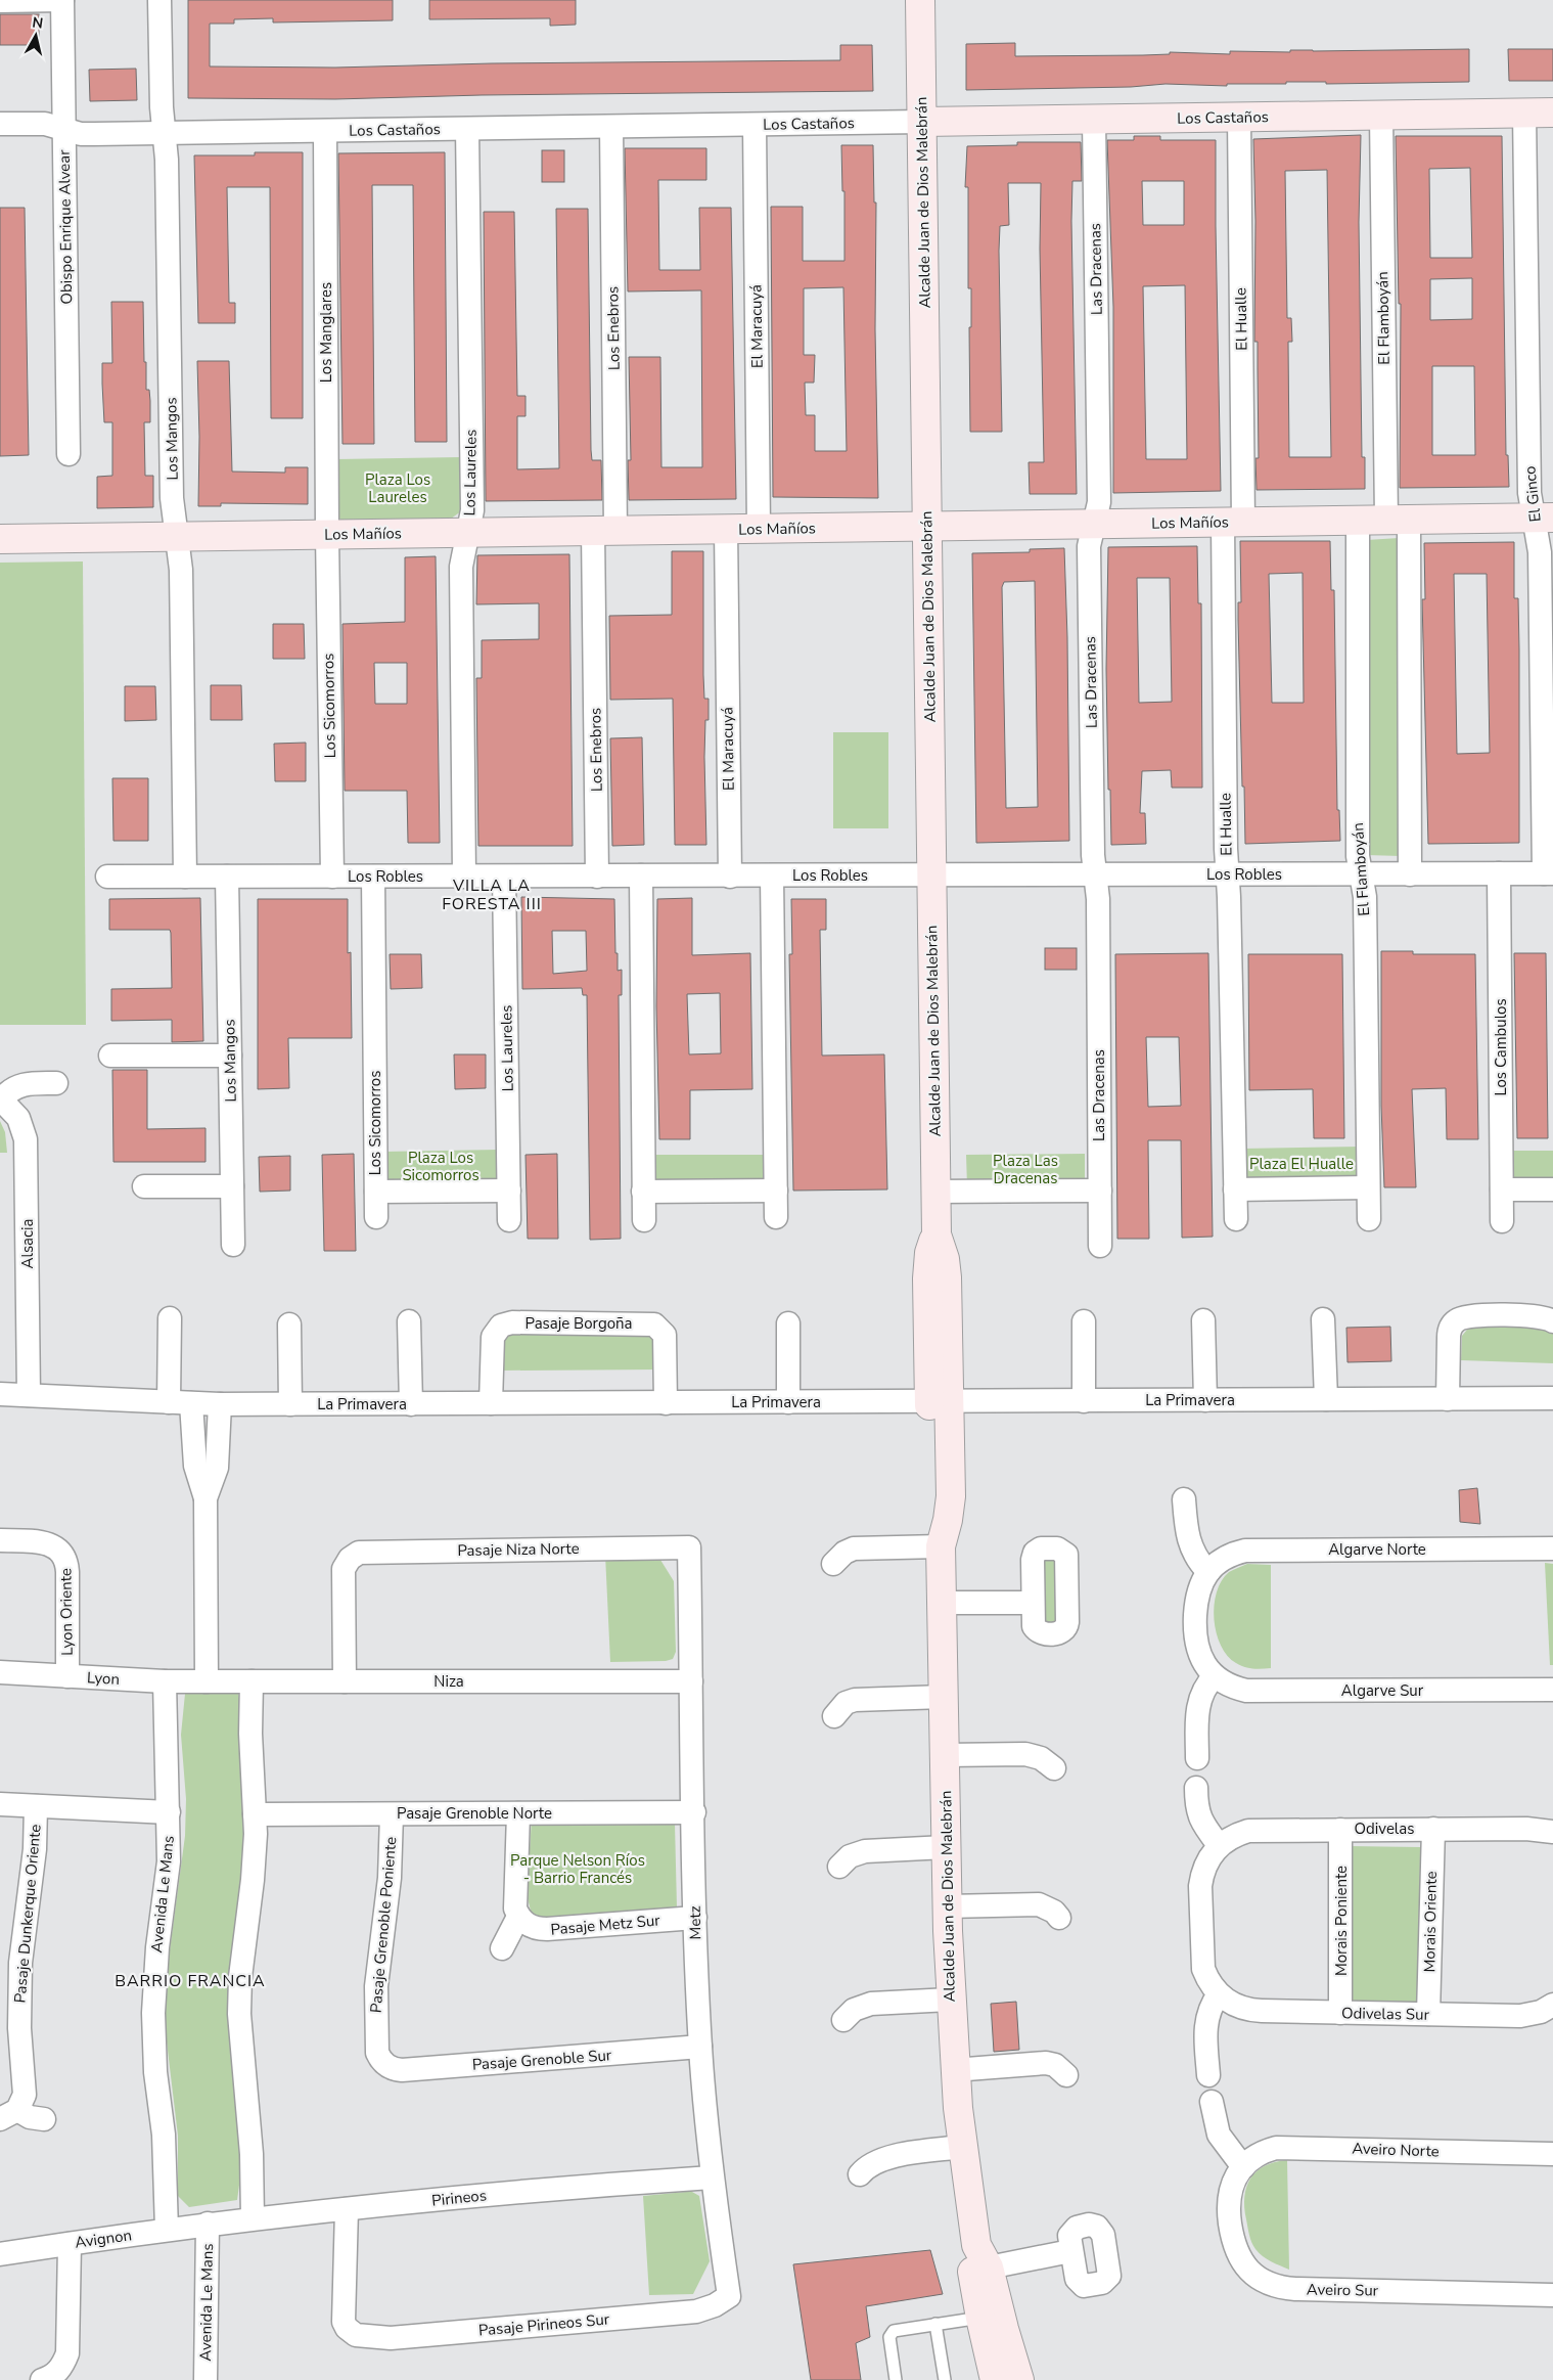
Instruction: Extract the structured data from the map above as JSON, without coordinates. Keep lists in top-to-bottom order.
{
  "streets": {
    "street": [
      "Los Castaños",
      "Alcalde Juan de Dios Malebrán",
      "Obispo Enrique Alvear",
      "Las Dracenas",
      "El Flamboyán",
      "El Hualle",
      "El Maracuyá",
      "Los Enebros",
      "Los Manglares",
      "Los Mangos",
      "Los Laureles",
      "El Ginco",
      "Los Mañíos",
      "Los Sicomorros",
      "Los Robles",
      "Los Cambulos",
      "Alsacia",
      "Pasaje Borgoña",
      "La Primavera",
      "Pasaje Niza Norte",
      "Algarve Norte",
      "Lyon Oriente",
      "Lyon",
      "Niza",
      "Algarve Sur",
      "Pasaje Grenoble Norte",
      "Odivelas",
      "Avenida Le Mans",
      "Pasaje Dunkerque Oriente",
      "Morais Poniente",
      "Morais Oriente",
      "Metz",
      "Pasaje Grenoble Poniente",
      "Pasaje Metz Sur",
      "Odivelas Sur",
      "Pasaje Grenoble Sur",
      "Aveiro Norte",
      "Pirineos",
      "Avignon",
      "Aveiro Sur",
      "Pasaje Pirineos Sur"
    ]
  },
  "crossings": [
    ["Los Castaños", "Alcalde Juan de Dios Malebrán"],
    ["Los Castaños", "Obispo Enrique Alvear"],
    ["Los Castaños", "Las Dracenas"],
    ["Los Castaños", "El Flamboyán"],
    ["Los Castaños", "El Hualle"],
    ["Los Castaños", "El Maracuyá"],
    ["Los Castaños", "Los Enebros"],
    ["Los Castaños", "Los Manglares"],
    ["Los Castaños", "Los Mangos"],
    ["Los Castaños", "Los Laureles"],
    ["Los Castaños", "El Ginco"],
    ["Alcalde Juan de Dios Malebrán", "Los Mañíos"],
    ["Alcalde Juan de Dios Malebrán", "Los Robles"],
    ["Alcalde Juan de Dios Malebrán", "La Primavera"],
    ["Las Dracenas", "Los Mañíos"],
    ["Las Dracenas", "Los Robles"],
    ["El Flamboyán", "Los Mañíos"],
    ["El Flamboyán", "Los Robles"],
    ["El Hualle", "Los Mañíos"],
    ["El Hualle", "Los Robles"],
    ["El Maracuyá", "Los Mañíos"],
    ["El Maracuyá", "Los Robles"],
    ["Los Enebros", "Los Mañíos"],
    ["Los Enebros", "Los Robles"],
    ["Los Manglares", "Los Mañíos"],
    ["Los Manglares", "Los Sicomorros"],
    ["Los Mangos", "Los Mañíos"],
    ["Los Mangos", "Los Robles"],
    ["Los Laureles", "Los Mañíos"],
    ["Los Laureles", "Los Robles"],
    ["El Ginco", "Los Mañíos"],
    ["El Ginco", "Los Robles"],
    ["Los Mañíos", "Los Sicomorros"],
    ["Los Sicomorros", "Los Robles"],
    ["Los Robles", "Los Cambulos"],
    ["Alsacia", "La Primavera"],
    ["Pasaje Borgoña", "La Primavera"],
    ["Pasaje Niza Norte", "Niza"],
    ["Pasaje Niza Norte", "Metz"],
    ["Algarve Norte", "Algarve Sur"],
    ["Lyon Oriente", "Lyon"],
    ["Lyon", "Niza"],
    ["Lyon", "Avenida Le Mans"],
    ["Niza", "Metz"],
    ["Pasaje Grenoble Norte", "Metz"],
    ["Pasaje Grenoble Norte", "Pasaje Grenoble Poniente"],
    ["Odivelas", "Morais Poniente"],
    ["Odivelas", "Morais Oriente"],
    ["Avenida Le Mans", "Pirineos"],
    ["Avenida Le Mans", "Avignon"],
    ["Morais Poniente", "Odivelas Sur"],
    ["Morais Oriente", "Odivelas Sur"],
    ["Metz", "Pasaje Metz Sur"],
    ["Metz", "Pasaje Grenoble Sur"],
    ["Metz", "Pirineos"],
    ["Metz", "Pasaje Pirineos Sur"],
    ["Pasaje Grenoble Poniente", "Pasaje Grenoble Sur"],
    ["Aveiro Norte", "Aveiro Sur"],
    ["Pirineos", "Avignon"],
    ["Pirineos", "Pasaje Pirineos Sur"]
  ],
  "districts": ["VILLA LA FORESTA III", "BARRIO FRANCIA"],
  "parks": [
    "Plaza Los Laureles",
    "Plaza Los Sicomorros",
    "Plaza Las Dracenas",
    "Plaza El Hualle",
    "Parque Nelson Ríos - Barrio Francés"
  ],
  "north": "top"
}
